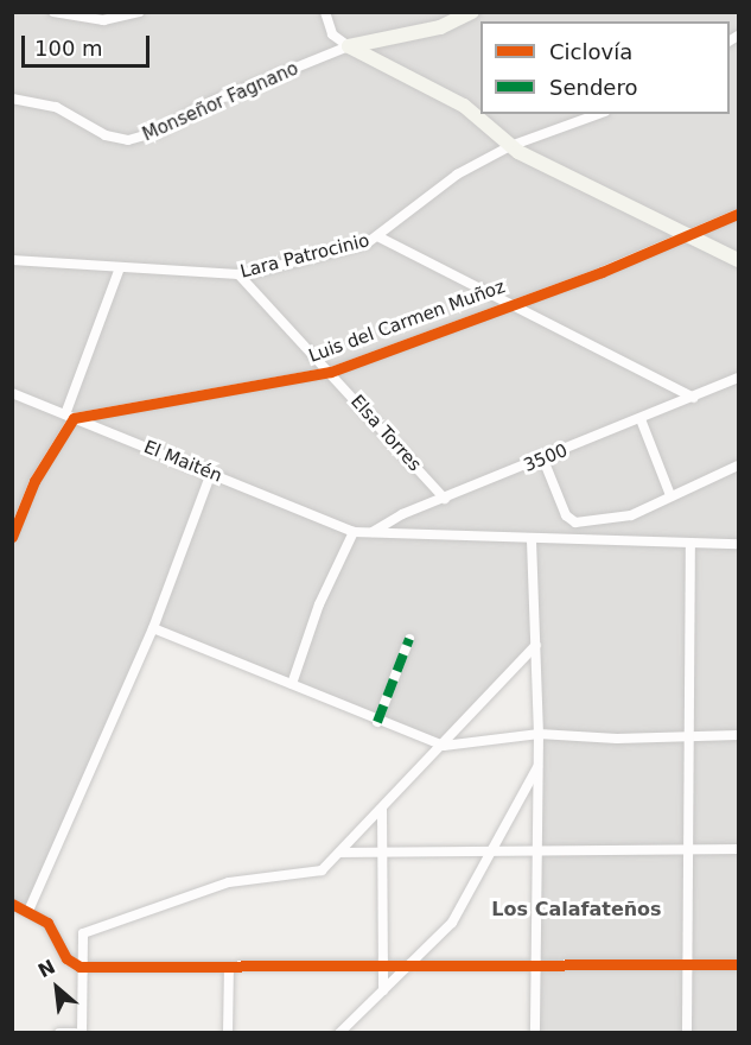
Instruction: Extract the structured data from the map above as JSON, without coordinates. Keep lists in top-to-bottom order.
{
  "streets": {
    "street": [
      "Monseñor Fagnano",
      "Lara Patrocinio",
      "Luis del Carmen Muñoz",
      "Elsa Torres",
      "3500",
      "El Maitén"
    ]
  },
  "crossings": [
    ["Lara Patrocinio", "Elsa Torres"],
    ["Luis del Carmen Muñoz", "Elsa Torres"],
    ["Luis del Carmen Muñoz", "El Maitén"],
    ["Elsa Torres", "3500"],
    ["3500", "El Maitén"]
  ],
  "districts": ["Los Calafateños"],
  "legend": ["Ciclovía", "Sendero"],
  "scale_bar": "100 m",
  "north": "top left"
}
